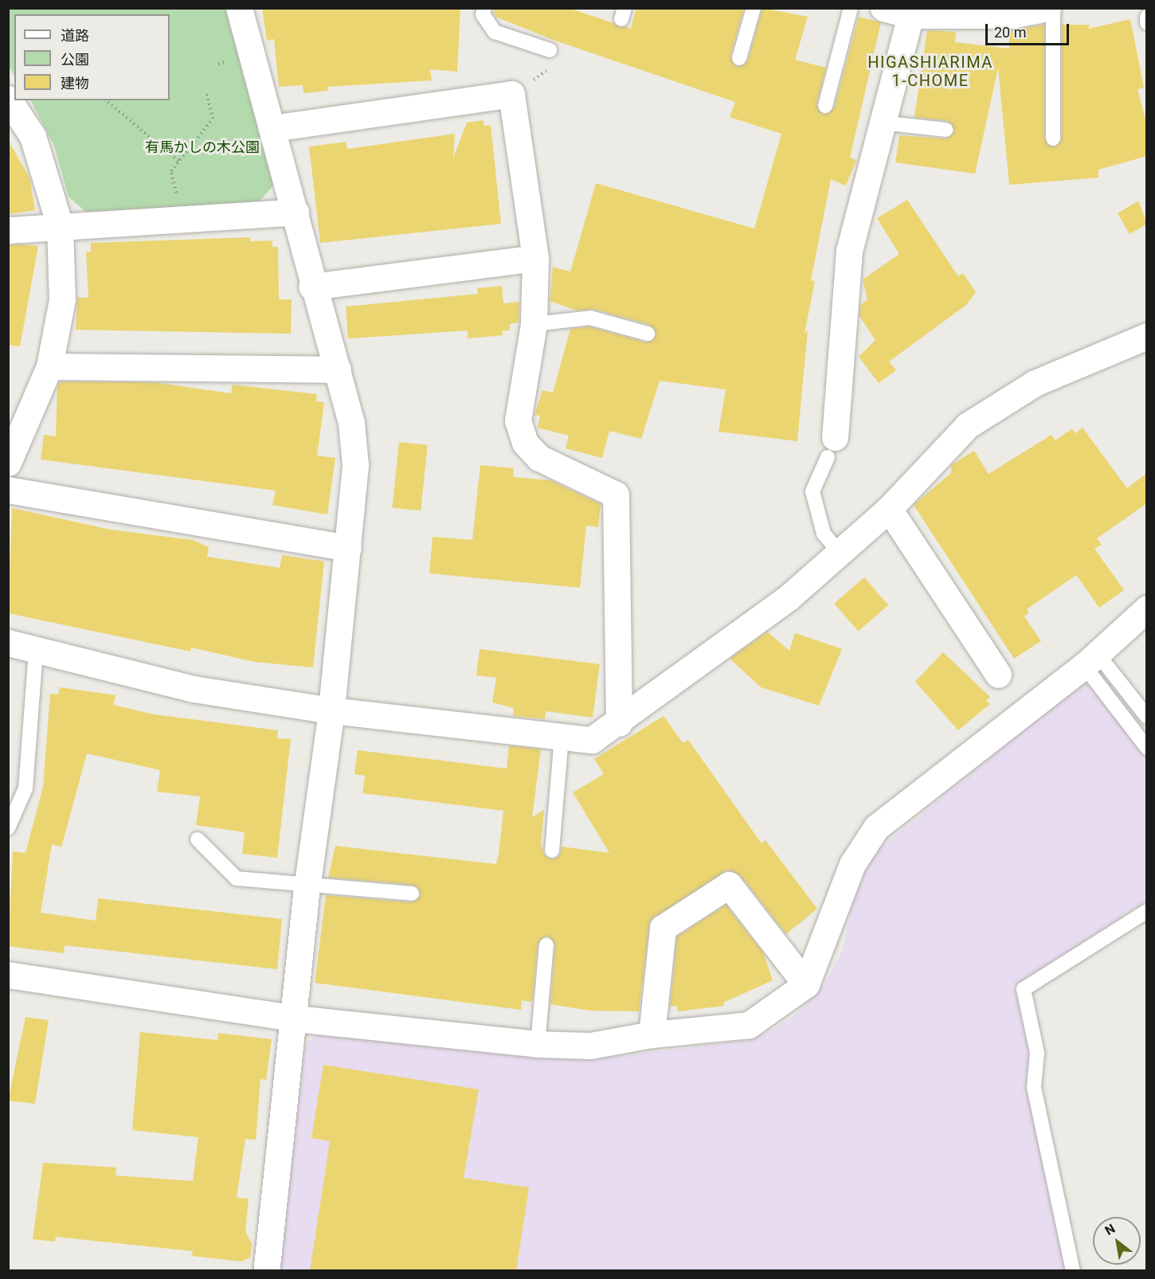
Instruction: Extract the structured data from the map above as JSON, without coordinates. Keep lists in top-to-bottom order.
{
  "districts": ["HIGASHIARIMA 1-CHOME"],
  "parks": ["有馬かしの木公園"],
  "legend": ["道路", "公園", "建物"],
  "scale_bar": "20 m",
  "north": "top left"
}
